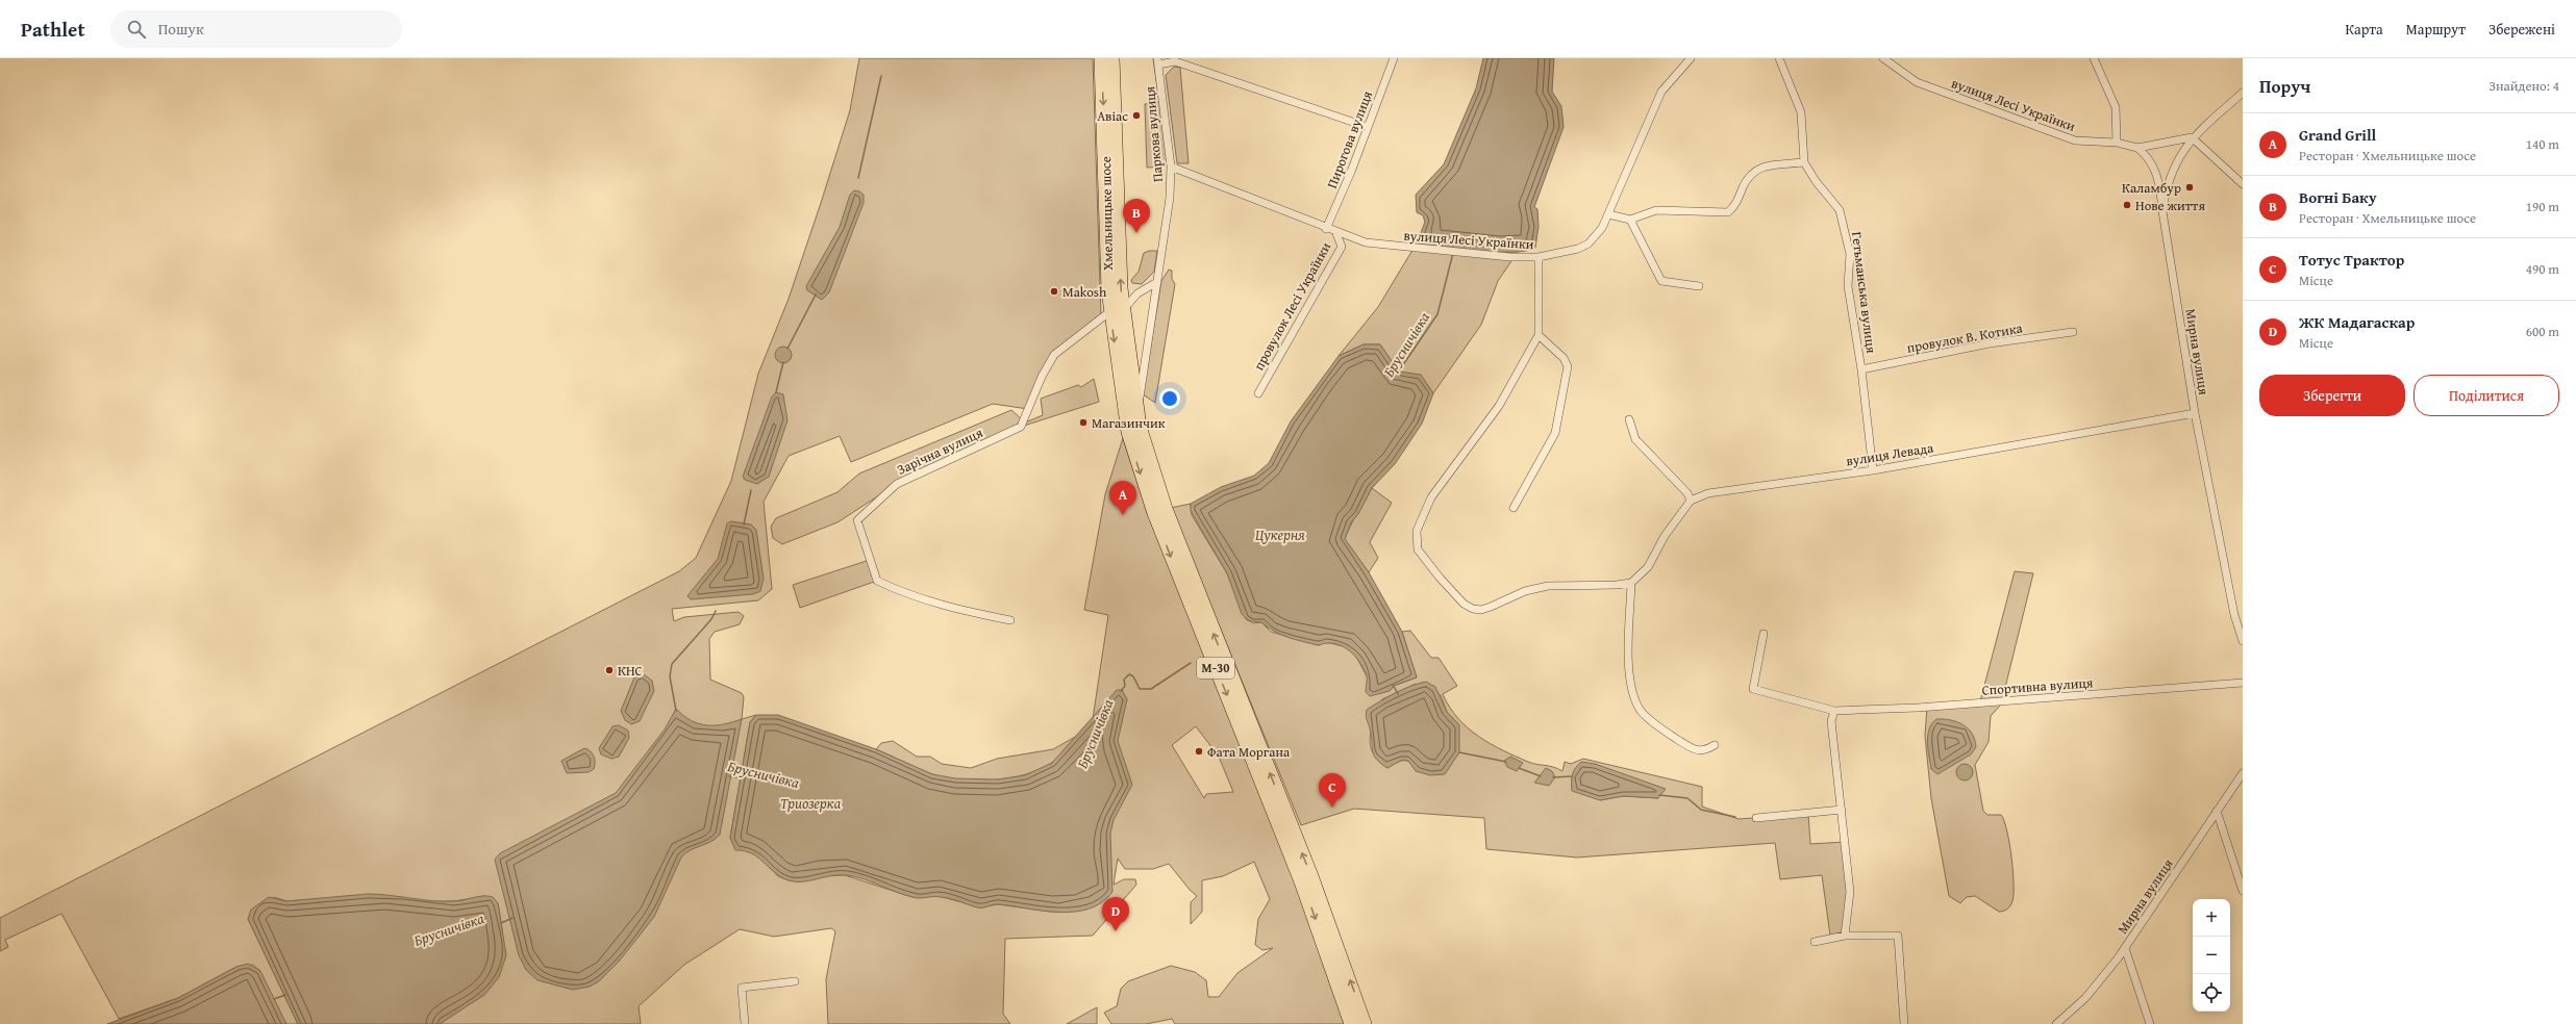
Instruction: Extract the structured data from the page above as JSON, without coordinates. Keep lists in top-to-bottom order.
{
  "streets": {
    "highway": ["Хмельницьке шосе", "М-30"],
    "street": [
      "вулиця Лесі Українки",
      "Паркова вулиця",
      "Пирогова вулиця",
      "Гетьманська вулиця",
      "провулок Лесі Українки",
      "провулок В. Котика",
      "Мирна вулиця",
      "Зарічна вулиця",
      "вулиця Левада",
      "Спортивна вулиця"
    ]
  },
  "crossings": [
    ["вулиця Лесі Українки", "Паркова вулиця"],
    ["вулиця Лесі Українки", "Пирогова вулиця"],
    ["вулиця Лесі Українки", "провулок Лесі Українки"],
    ["вулиця Лесі Українки", "Мирна вулиця"],
    ["Паркова вулиця", "Хмельницьке шосе"],
    ["Хмельницьке шосе", "Зарічна вулиця"],
    ["Хмельницьке шосе", "М-30"],
    ["Гетьманська вулиця", "провулок В. Котика"],
    ["Гетьманська вулиця", "вулиця Левада"],
    ["Мирна вулиця", "вулиця Левада"]
  ],
  "water": ["Брусничівка", "Цукерня", "Триозерка"],
  "places": [
    "Авіас",
    "Каламбур",
    "Нове життя",
    "Makosh",
    "Магазинчик",
    "КНС",
    "Фата Моргана"
  ],
  "page": {
    "header": "Pathlet",
    "search": "Пошук",
    "nav": ["Карта", "Маршрут", "Збережені"],
    "heading": ["Поруч", "Знайдено: 4"],
    "list": [
      {
        "mark": "A",
        "name": "Grand Grill",
        "note": "Ресторан · Хмельницьке шосе",
        "value": "140 m"
      },
      {
        "mark": "B",
        "name": "Вогні Баку",
        "note": "Ресторан · Хмельницьке шосе",
        "value": "190 m"
      },
      {
        "mark": "C",
        "name": "Тотус Трактор",
        "note": "Місце",
        "value": "490 m"
      },
      {
        "mark": "D",
        "name": "ЖК Мадагаскар",
        "note": "Місце",
        "value": "600 m"
      }
    ],
    "pins": [
      "B",
      "A",
      "C",
      "D"
    ],
    "buttons": ["Зберегти", "Поділитися"],
    "map_buttons": ["+", "−"]
  }
}
